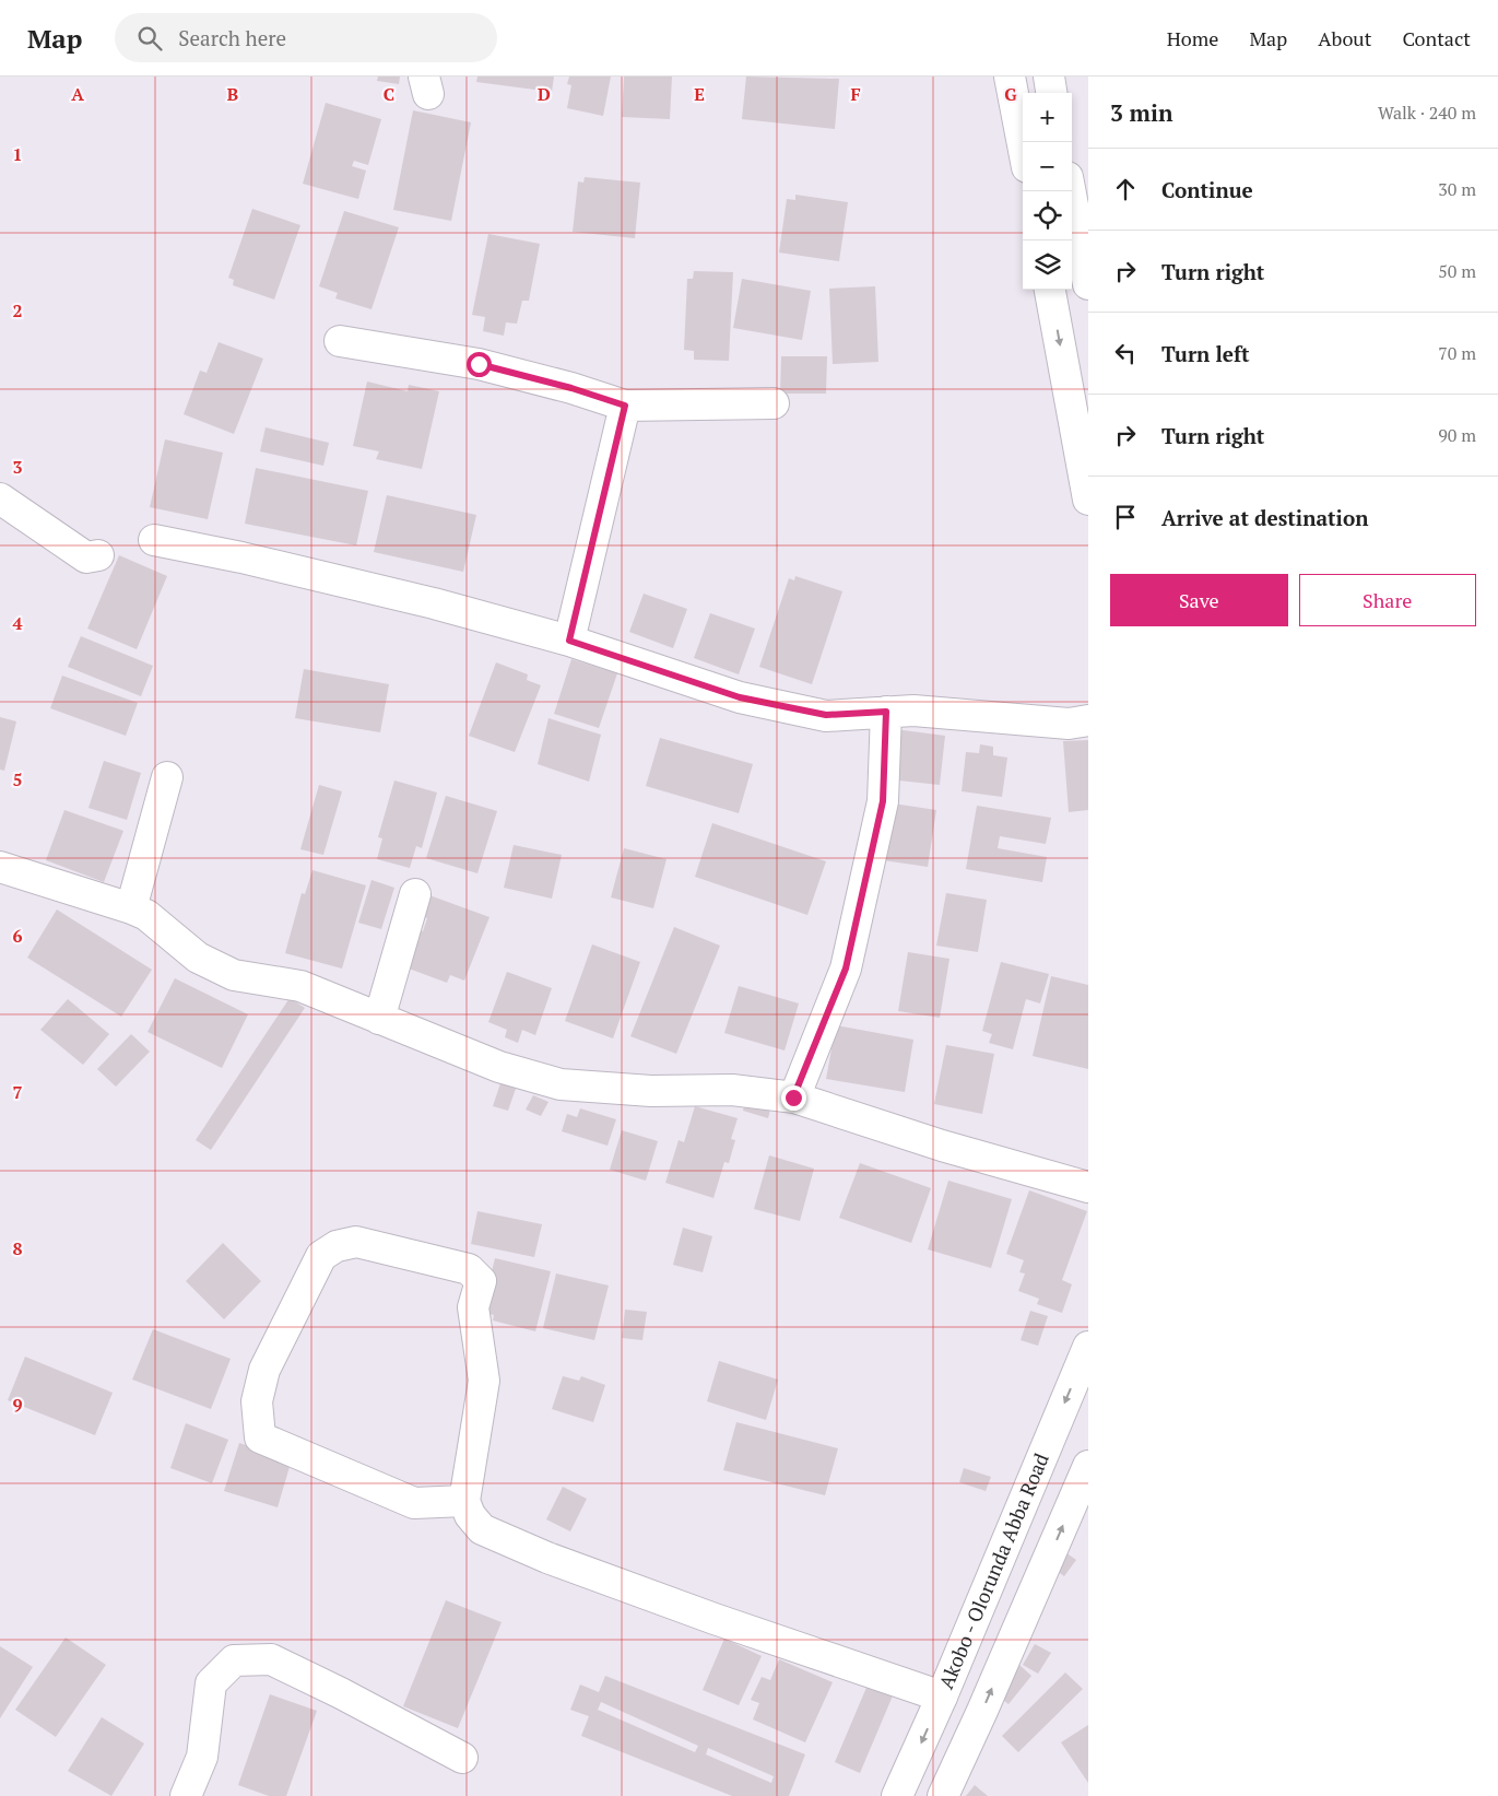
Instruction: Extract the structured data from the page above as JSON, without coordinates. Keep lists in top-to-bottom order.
{
  "streets": {
    "street": ["Akobo - Olorunda Abba Road"]
  },
  "page": {
    "header": "Map",
    "search": "Search here",
    "nav": [
      "Home",
      "Map",
      "About",
      "Contact"
    ],
    "heading": ["3 min", "Walk · 240 m"],
    "map_buttons": ["+", "−"],
    "list": [
      ["Continue", "30 m"],
      ["Turn right", "50 m"],
      ["Turn left", "70 m"],
      ["Turn right", "90 m"],
      "Arrive at destination"
    ],
    "buttons": ["Save", "Share"]
  },
  "grid": {
    "columns": [
      "A",
      "B",
      "C",
      "D",
      "E",
      "F",
      "G"
    ],
    "rows": [
      "1",
      "2",
      "3",
      "4",
      "5",
      "6",
      "7",
      "8",
      "9"
    ]
  }
}
